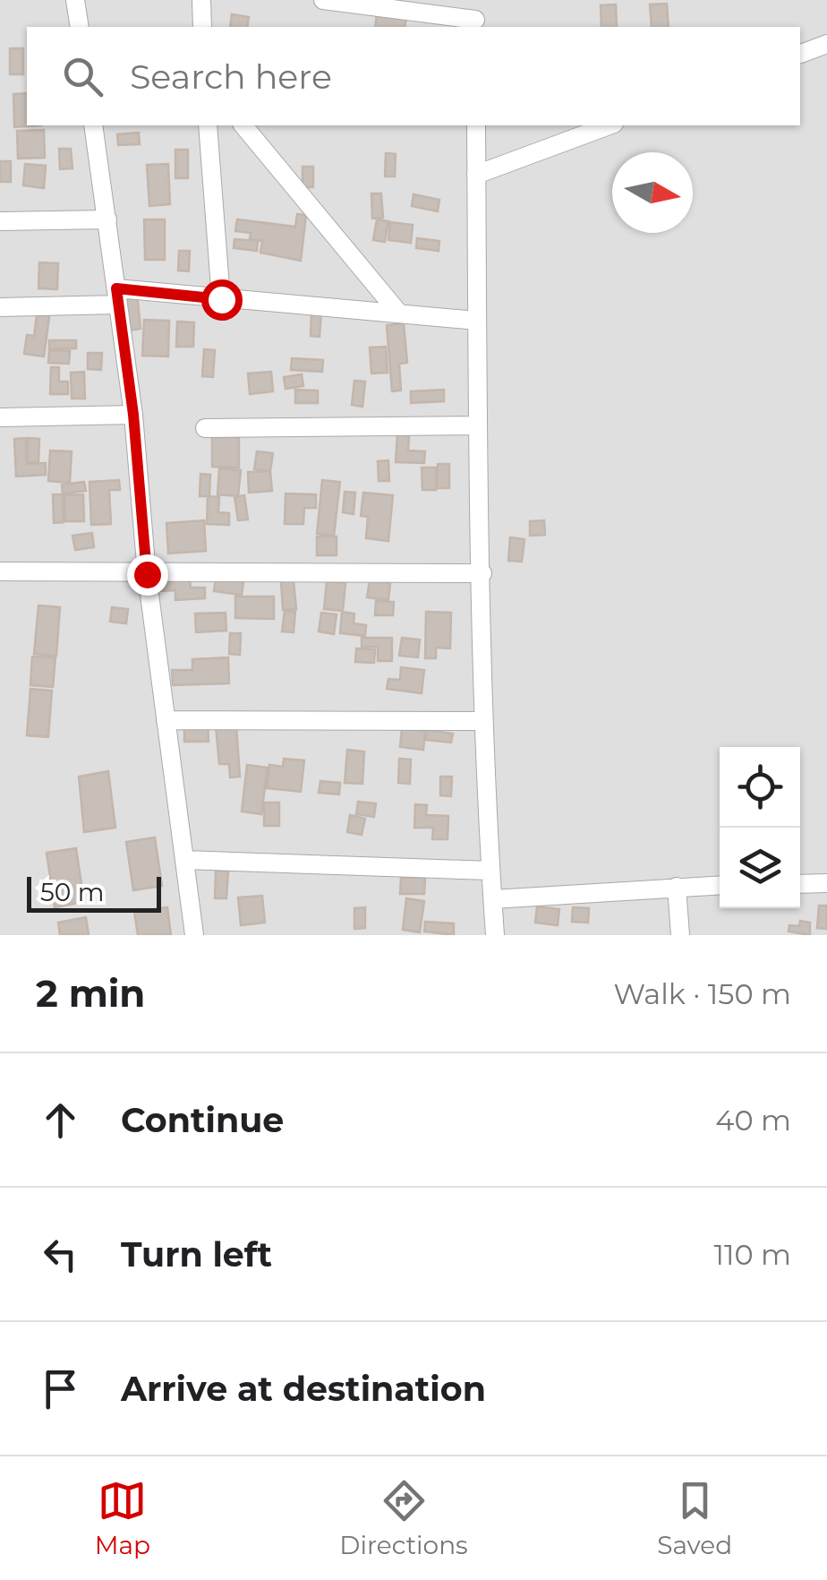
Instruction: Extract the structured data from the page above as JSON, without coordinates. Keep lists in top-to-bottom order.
{
  "scale_bar": "50 m",
  "north": "right",
  "page": {
    "search": "Search here",
    "scale": "50 m",
    "heading": ["2 min", "Walk · 150 m"],
    "list": [
      ["Continue", "40 m"],
      ["Turn left", "110 m"],
      "Arrive at destination"
    ],
    "nav": ["Map", "Directions", "Saved"]
  }
}
